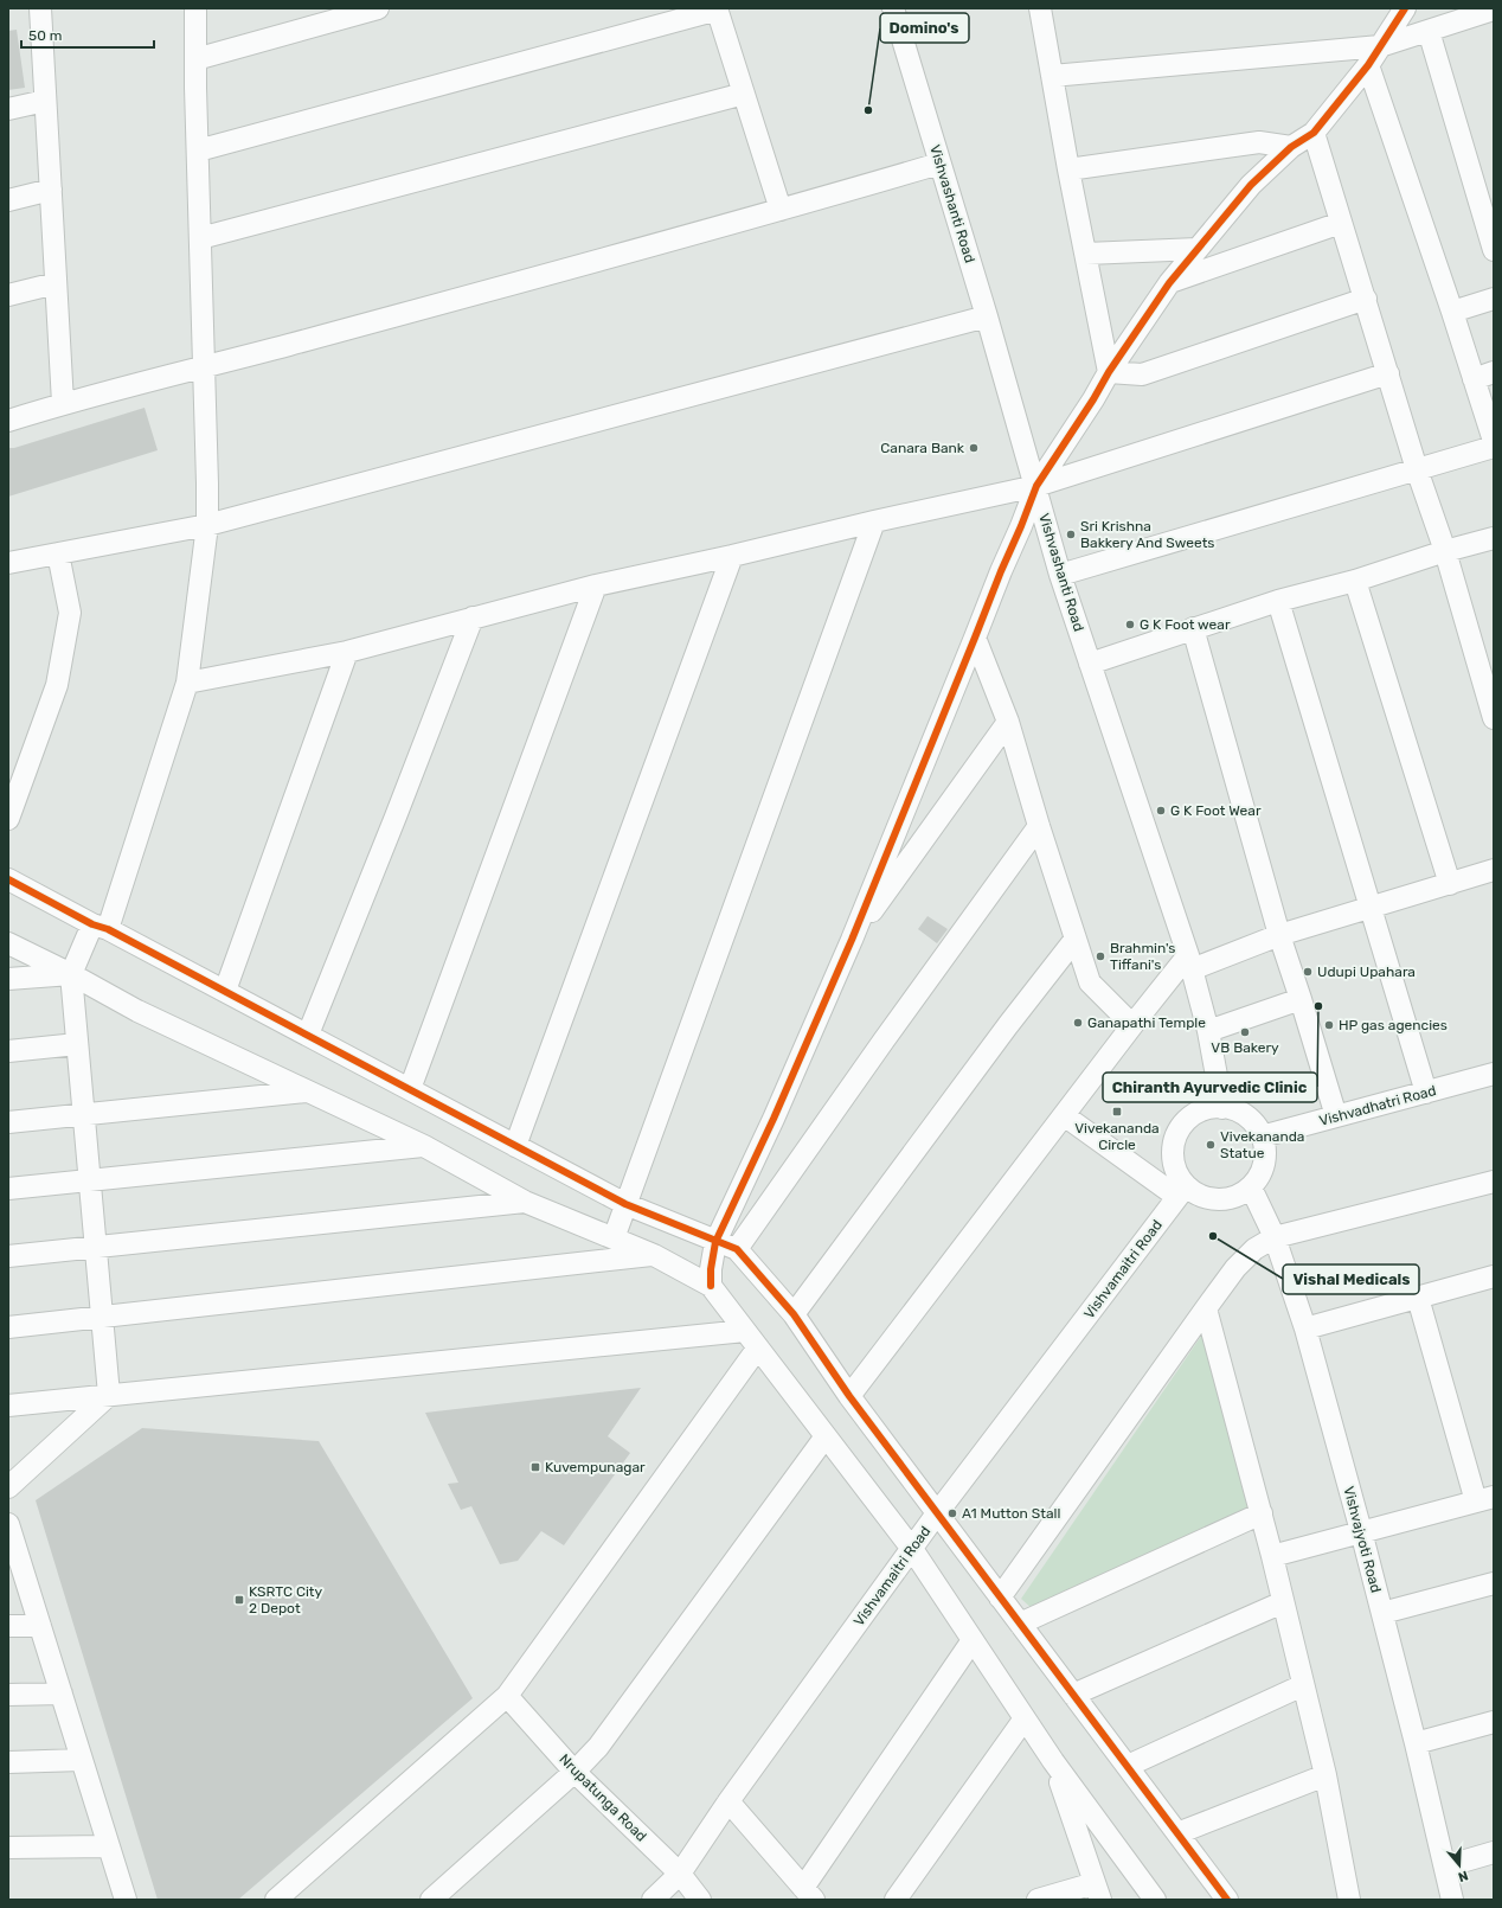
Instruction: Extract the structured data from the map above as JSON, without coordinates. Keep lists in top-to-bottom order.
{
  "streets": {
    "street": [
      "Vishvashanti Road",
      "Vishvadhatri Road",
      "Vishvamaitri Road",
      "Vishvajyoti Road",
      "Nrupatunga Road"
    ]
  },
  "crossings": [
    ["Vishvashanti Road", "Vishvadhatri Road"],
    ["Vishvashanti Road", "Vishvamaitri Road"],
    ["Vishvashanti Road", "Vishvajyoti Road"],
    ["Vishvadhatri Road", "Vishvamaitri Road"],
    ["Vishvadhatri Road", "Vishvajyoti Road"],
    ["Vishvamaitri Road", "Vishvajyoti Road"],
    ["Vishvamaitri Road", "Nrupatunga Road"]
  ],
  "places": {
    "other": [
      "Domino's",
      "Canara Bank",
      "Sri Krishna Bakkery And Sweets",
      "G K Foot wear",
      "G K Foot Wear",
      "Brahmin's Tiffani's",
      "Udupi Upahara",
      "Chiranth Ayurvedic Clinic",
      "Ganapathi Temple",
      "HP gas agencies",
      "VB Bakery",
      "Vivekananda Statue",
      "Vishal Medicals",
      "A1 Mutton Stall"
    ],
    "transit": ["Vivekananda Circle", "Kuvempunagar", "KSRTC City 2 Depot"]
  },
  "scale_bar": "50 m",
  "north": "bottom"
}
